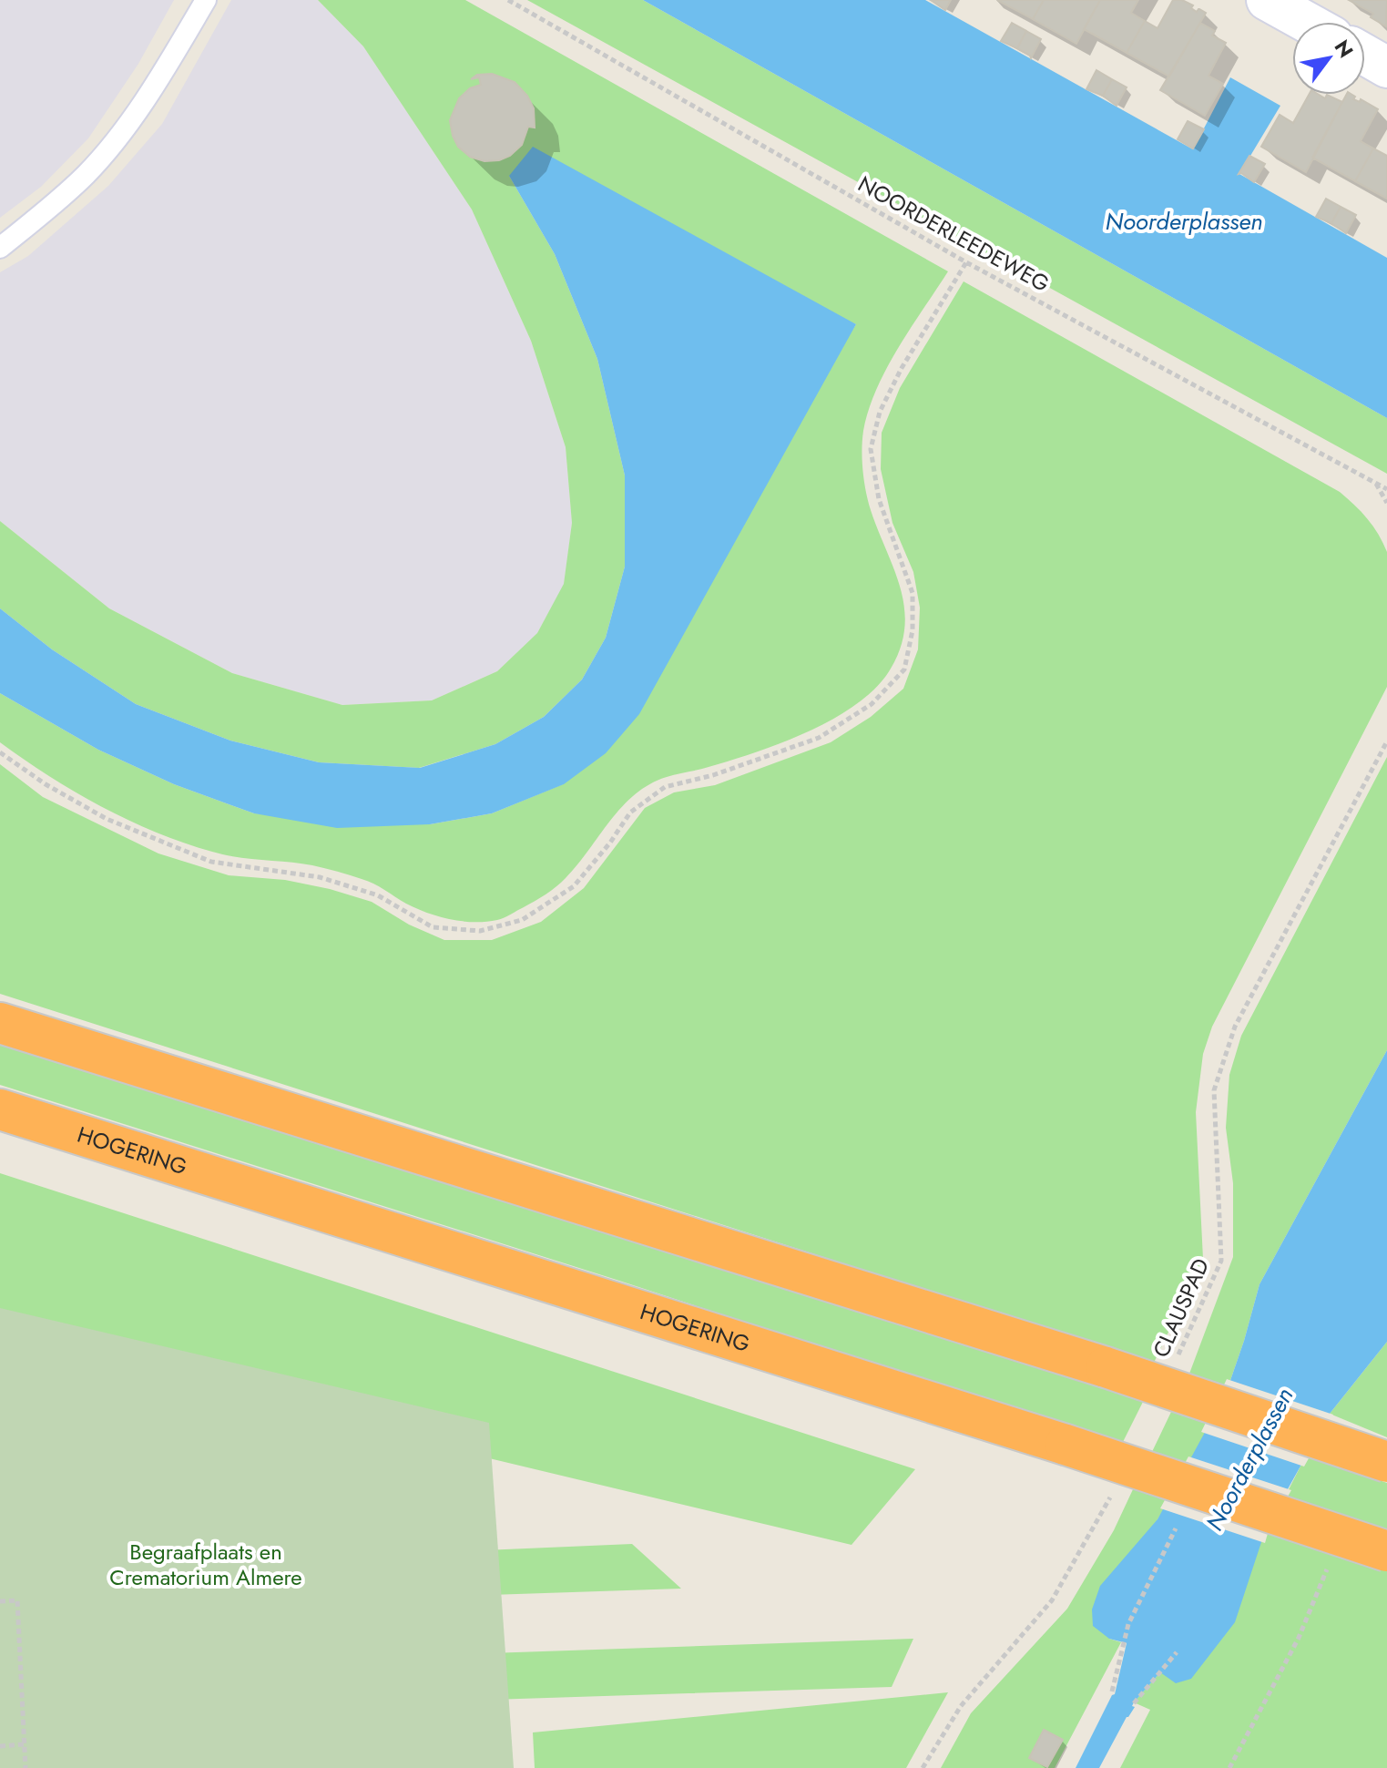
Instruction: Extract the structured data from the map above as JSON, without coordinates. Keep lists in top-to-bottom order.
{
  "streets": {
    "highway": ["HOGERING"],
    "path": ["NOORDERLEEDEWEG", "CLAUSPAD"]
  },
  "water": ["Noorderplassen"],
  "parks": ["Begraafplaats en Crematorium Almere"],
  "north": "top right"
}
